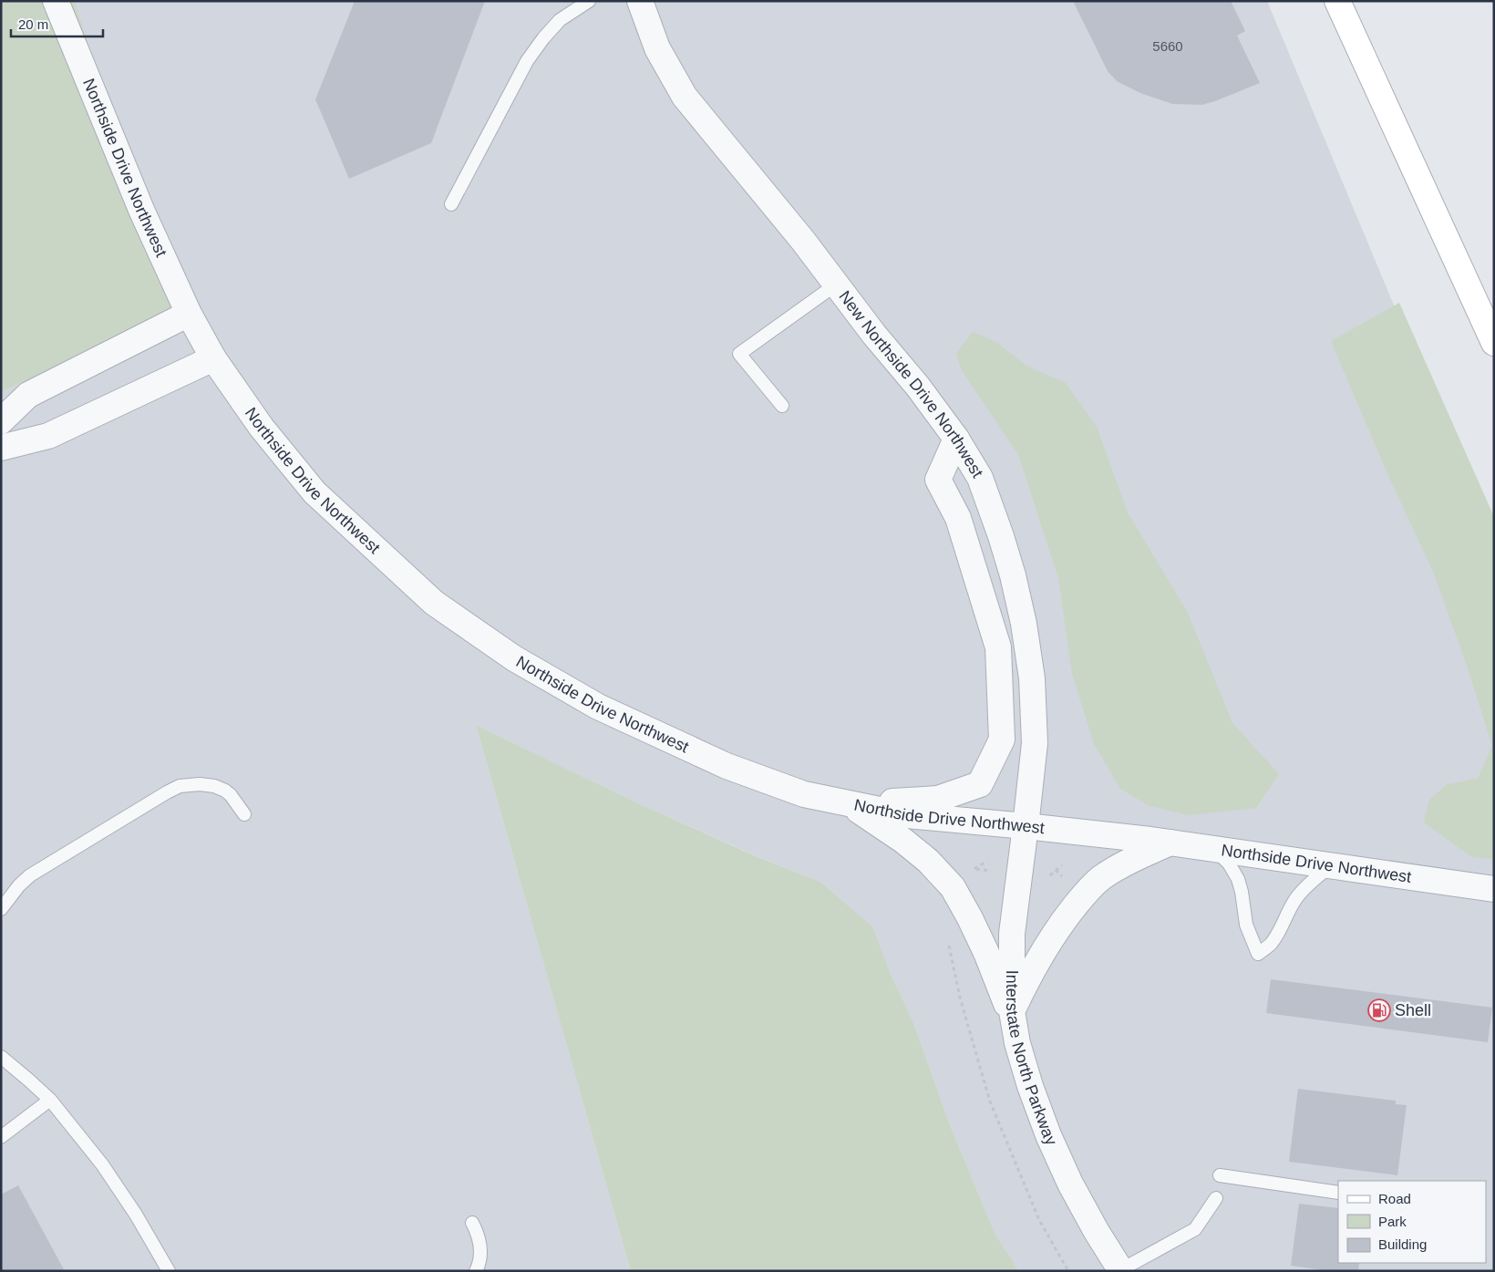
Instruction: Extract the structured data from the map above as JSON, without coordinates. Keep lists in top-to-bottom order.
{
  "streets": {
    "street": ["Northside Drive Northwest", "New Northside Drive Northwest", "Interstate North Parkway"]
  },
  "crossings": [
    ["Northside Drive Northwest", "New Northside Drive Northwest"],
    ["Northside Drive Northwest", "Interstate North Parkway"],
    ["New Northside Drive Northwest", "Interstate North Parkway"]
  ],
  "places": {
    "fuel station": ["Shell"]
  },
  "house_numbers": ["5660"],
  "legend": ["Road", "Park", "Building"],
  "scale_bar": "20 m"
}
